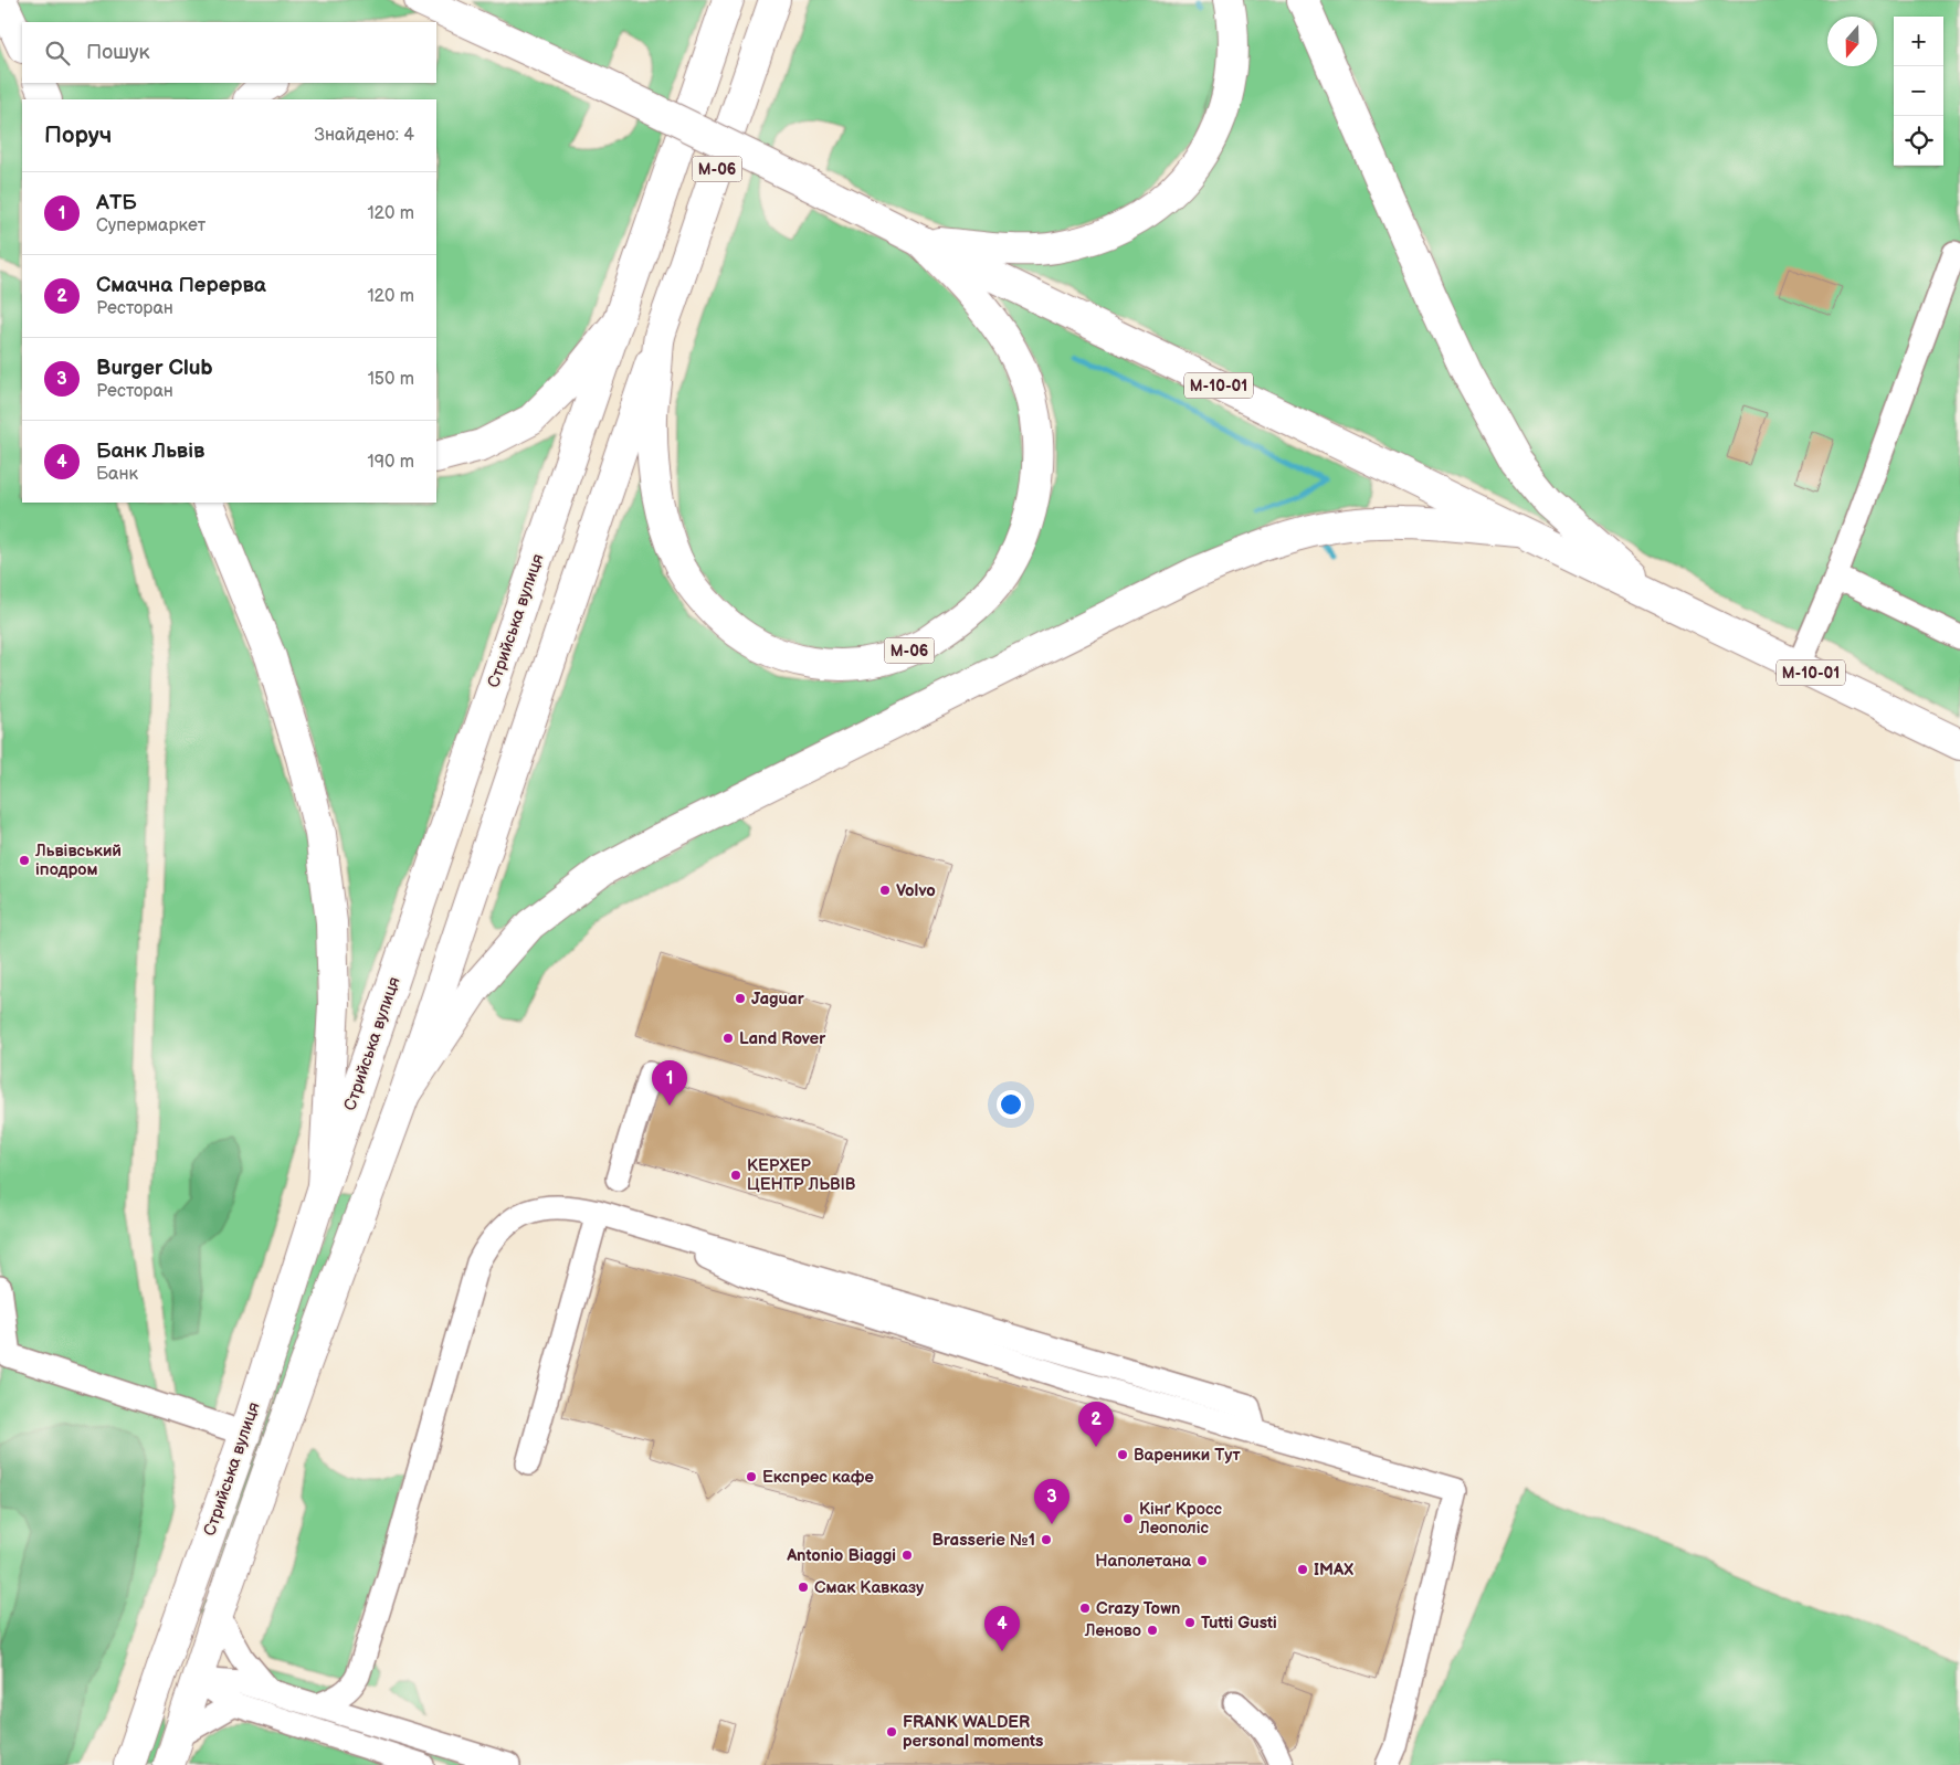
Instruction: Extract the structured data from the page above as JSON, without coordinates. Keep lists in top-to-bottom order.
{
  "streets": {
    "main road": ["М-06", "М-10-01", "Стрийська вулиця"]
  },
  "crossings": [
    ["М-06", "М-10-01"]
  ],
  "places": [
    "Львівський іподром",
    "Volvo",
    "Jaguar",
    "Land Rover",
    "КЕРХЕР ЦЕНТР ЛЬВІВ",
    "Вареники Тут",
    "Експрес кафе",
    "Кінґ Кросс Леополіс",
    "Brasserie №1",
    "Antonio Biaggi",
    "Наполетана",
    "IMAX",
    "Смак Кавказу",
    "Crazy Town",
    "Tutti Gusti",
    "Леново",
    "FRANK WALDER personal moments"
  ],
  "north": "bottom",
  "page": {
    "map_buttons": ["+", "−"],
    "search": "Пошук",
    "heading": ["Поруч", "Знайдено: 4"],
    "list": [
      {
        "mark": "1",
        "name": "АТБ",
        "note": "Супермаркет",
        "value": "120 m"
      },
      {
        "mark": "2",
        "name": "Смачна Перерва",
        "note": "Ресторан",
        "value": "120 m"
      },
      {
        "mark": "3",
        "name": "Burger Club",
        "note": "Ресторан",
        "value": "150 m"
      },
      {
        "mark": "4",
        "name": "Банк Львів",
        "note": "Банк",
        "value": "190 m"
      }
    ],
    "pins": [
      "1",
      "2",
      "3",
      "4"
    ]
  }
}
